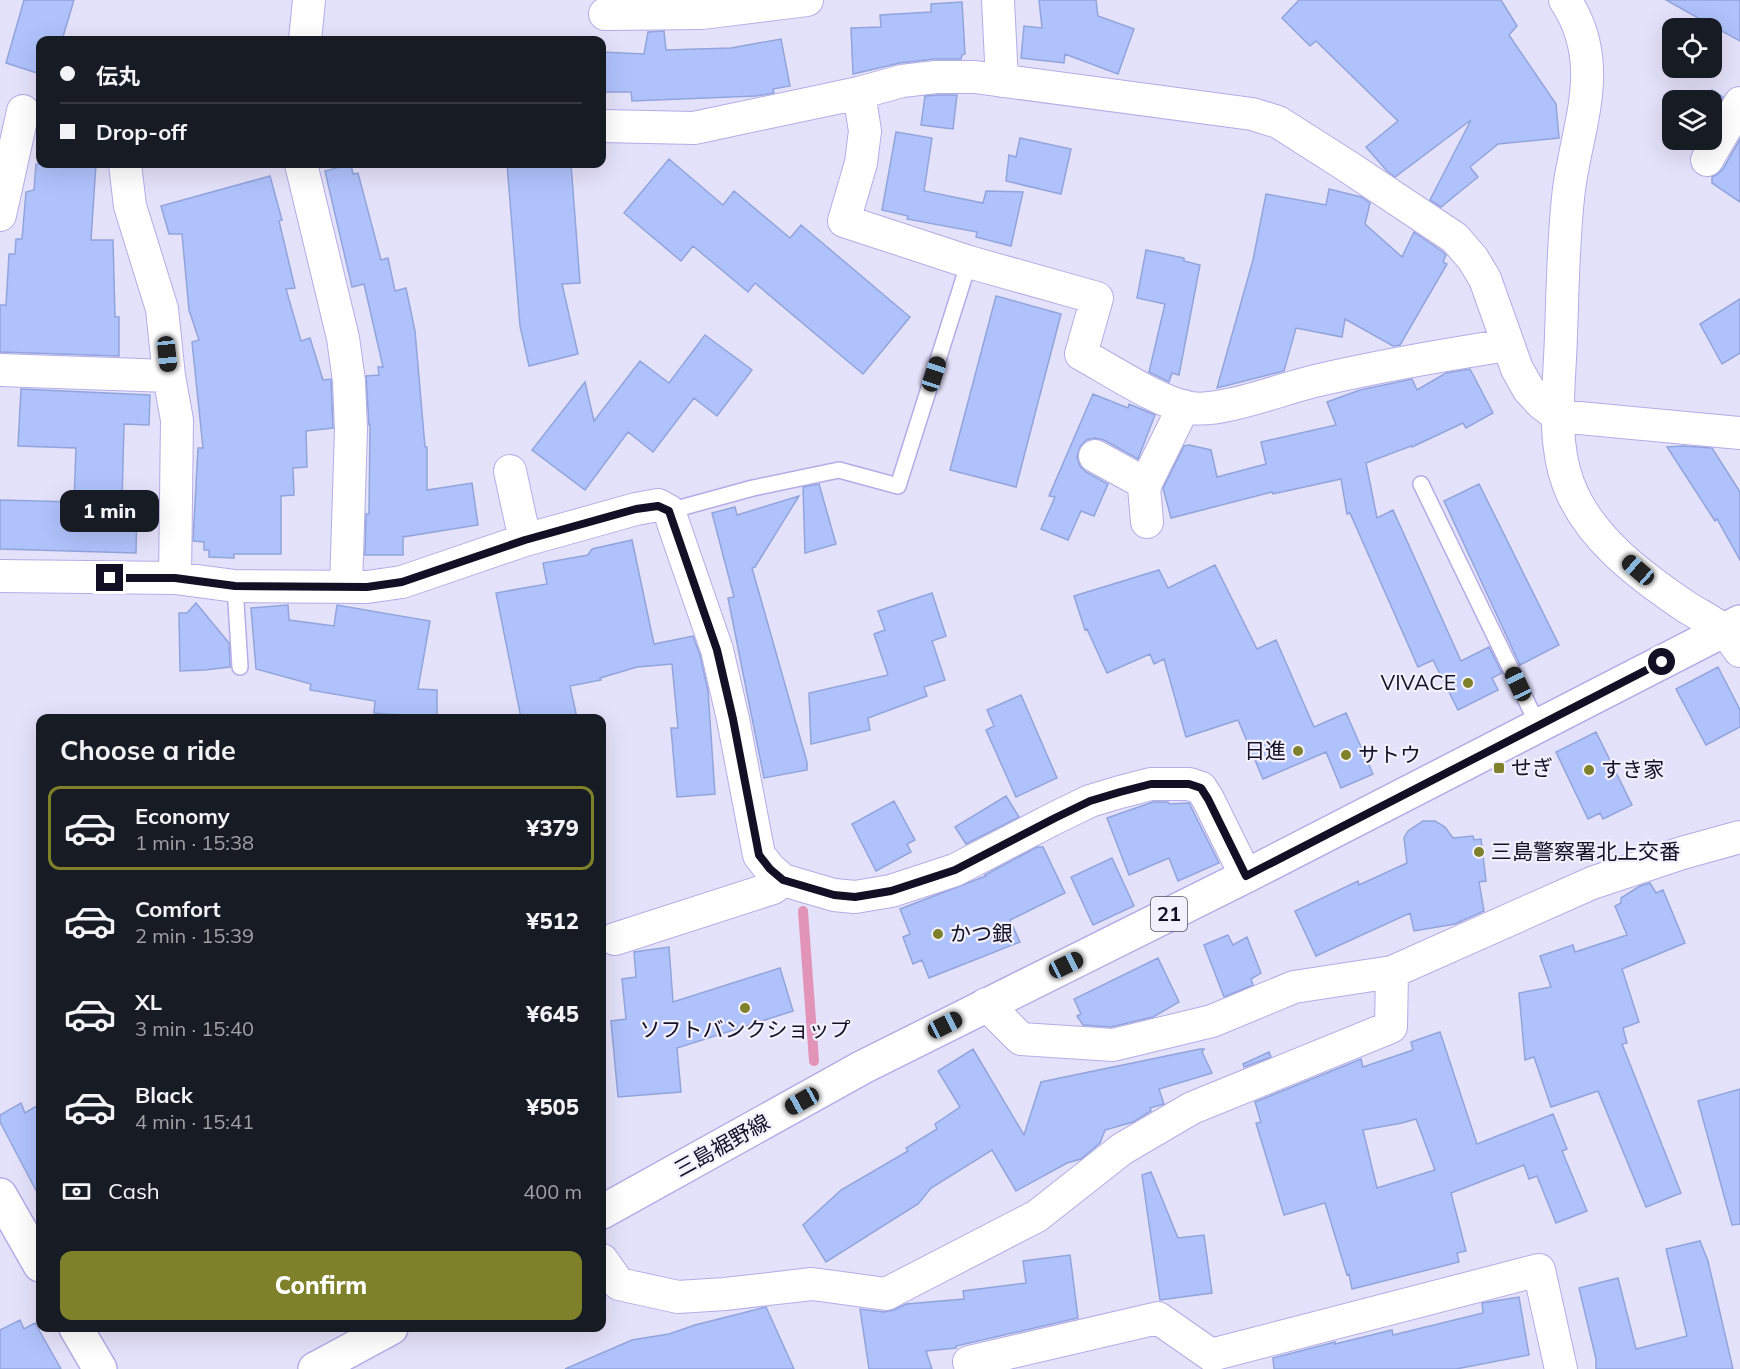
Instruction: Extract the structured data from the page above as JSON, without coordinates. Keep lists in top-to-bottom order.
{
  "streets": {
    "main road": ["21", "三島裾野線"]
  },
  "places": {
    "other": [
      "VIVACE",
      "日進",
      "サトウ",
      "すき家",
      "三島警察署北上交番",
      "かつ銀",
      "ソフトバンクショップ"
    ],
    "transit": ["せぎ"]
  },
  "page": {
    "banner": ["伝丸", "Drop-off"],
    "bubble": "1 min",
    "heading": "Choose a ride",
    "list": [
      {
        "name": "Economy",
        "note": "1 min · 15:38",
        "value": "¥379"
      },
      {
        "name": "Comfort",
        "note": "2 min · 15:39",
        "value": "¥512"
      },
      {
        "name": "XL",
        "note": "3 min · 15:40",
        "value": "¥645"
      },
      {
        "name": "Black",
        "note": "4 min · 15:41",
        "value": "¥505"
      }
    ],
    "pay": ["Cash", "400 m"],
    "buttons": "Confirm"
  }
}
